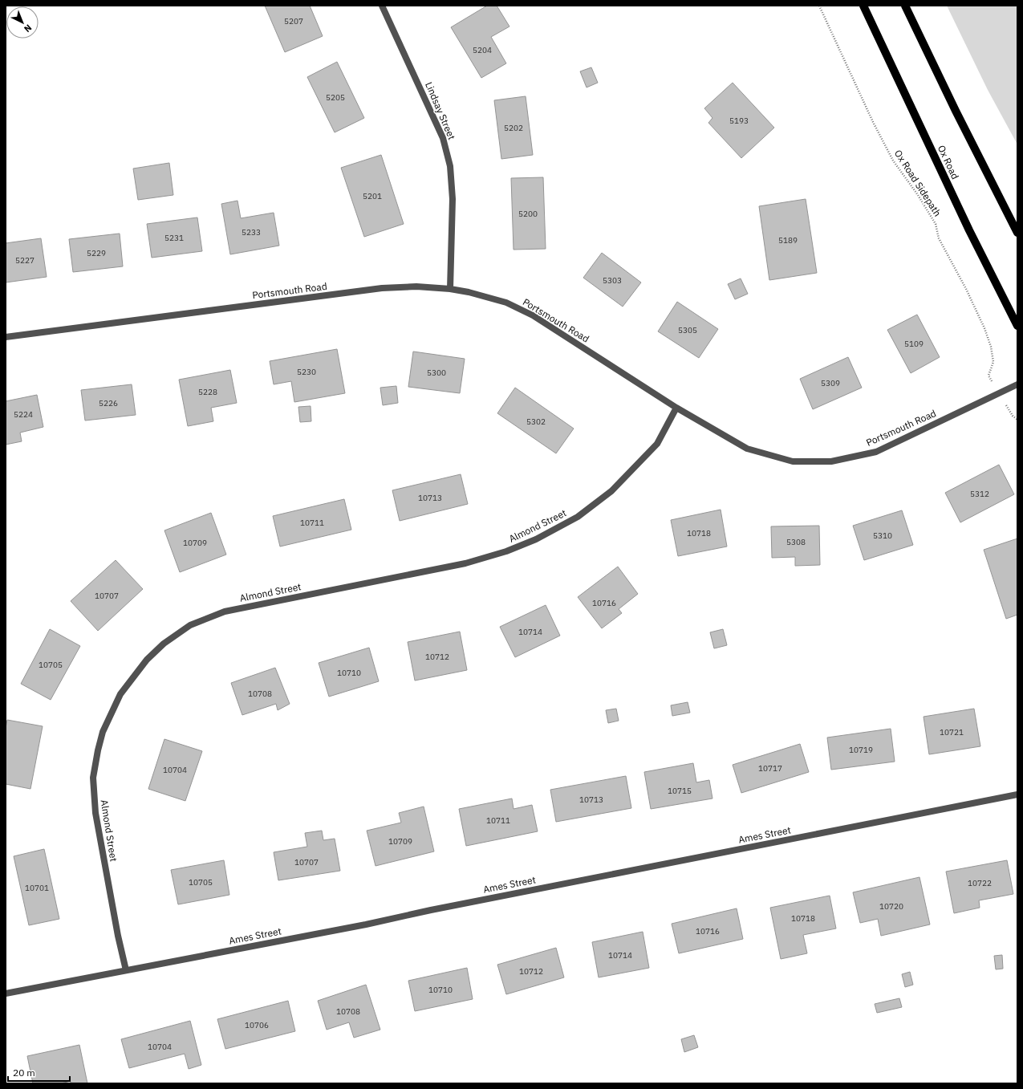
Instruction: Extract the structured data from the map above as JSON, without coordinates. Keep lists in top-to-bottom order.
{
  "streets": {
    "main road": ["Ox Road"],
    "street": [
      "Lindsay Street",
      "Portsmouth Road",
      "Almond Street",
      "Ames Street"
    ],
    "path": ["Ox Road Sidepath"]
  },
  "crossings": [
    ["Lindsay Street", "Portsmouth Road"],
    ["Ox Road Sidepath", "Portsmouth Road"],
    ["Portsmouth Road", "Almond Street"],
    ["Almond Street", "Ames Street"]
  ],
  "house_numbers": [
    "5207",
    "5204",
    "5205",
    "5193",
    "5202",
    "5201",
    "5200",
    "5233",
    "5231",
    "5189",
    "5229",
    "5227",
    "5303",
    "5305",
    "5109",
    "5230",
    "5300",
    "5309",
    "5228",
    "5226",
    "5224",
    "5302",
    "5312",
    "10713",
    "10711",
    "10718",
    "5310",
    "5308",
    "10709",
    "10707",
    "10716",
    "10714",
    "10712",
    "10705",
    "10710",
    "10708",
    "10721",
    "10719",
    "10717",
    "10704",
    "10715",
    "10713",
    "10711",
    "10709",
    "10707",
    "10705",
    "10722",
    "10701",
    "10720",
    "10718",
    "10716",
    "10714",
    "10712",
    "10710",
    "10708",
    "10706",
    "10704"
  ],
  "scale_bar": "20 m",
  "north": "bottom right"
}
